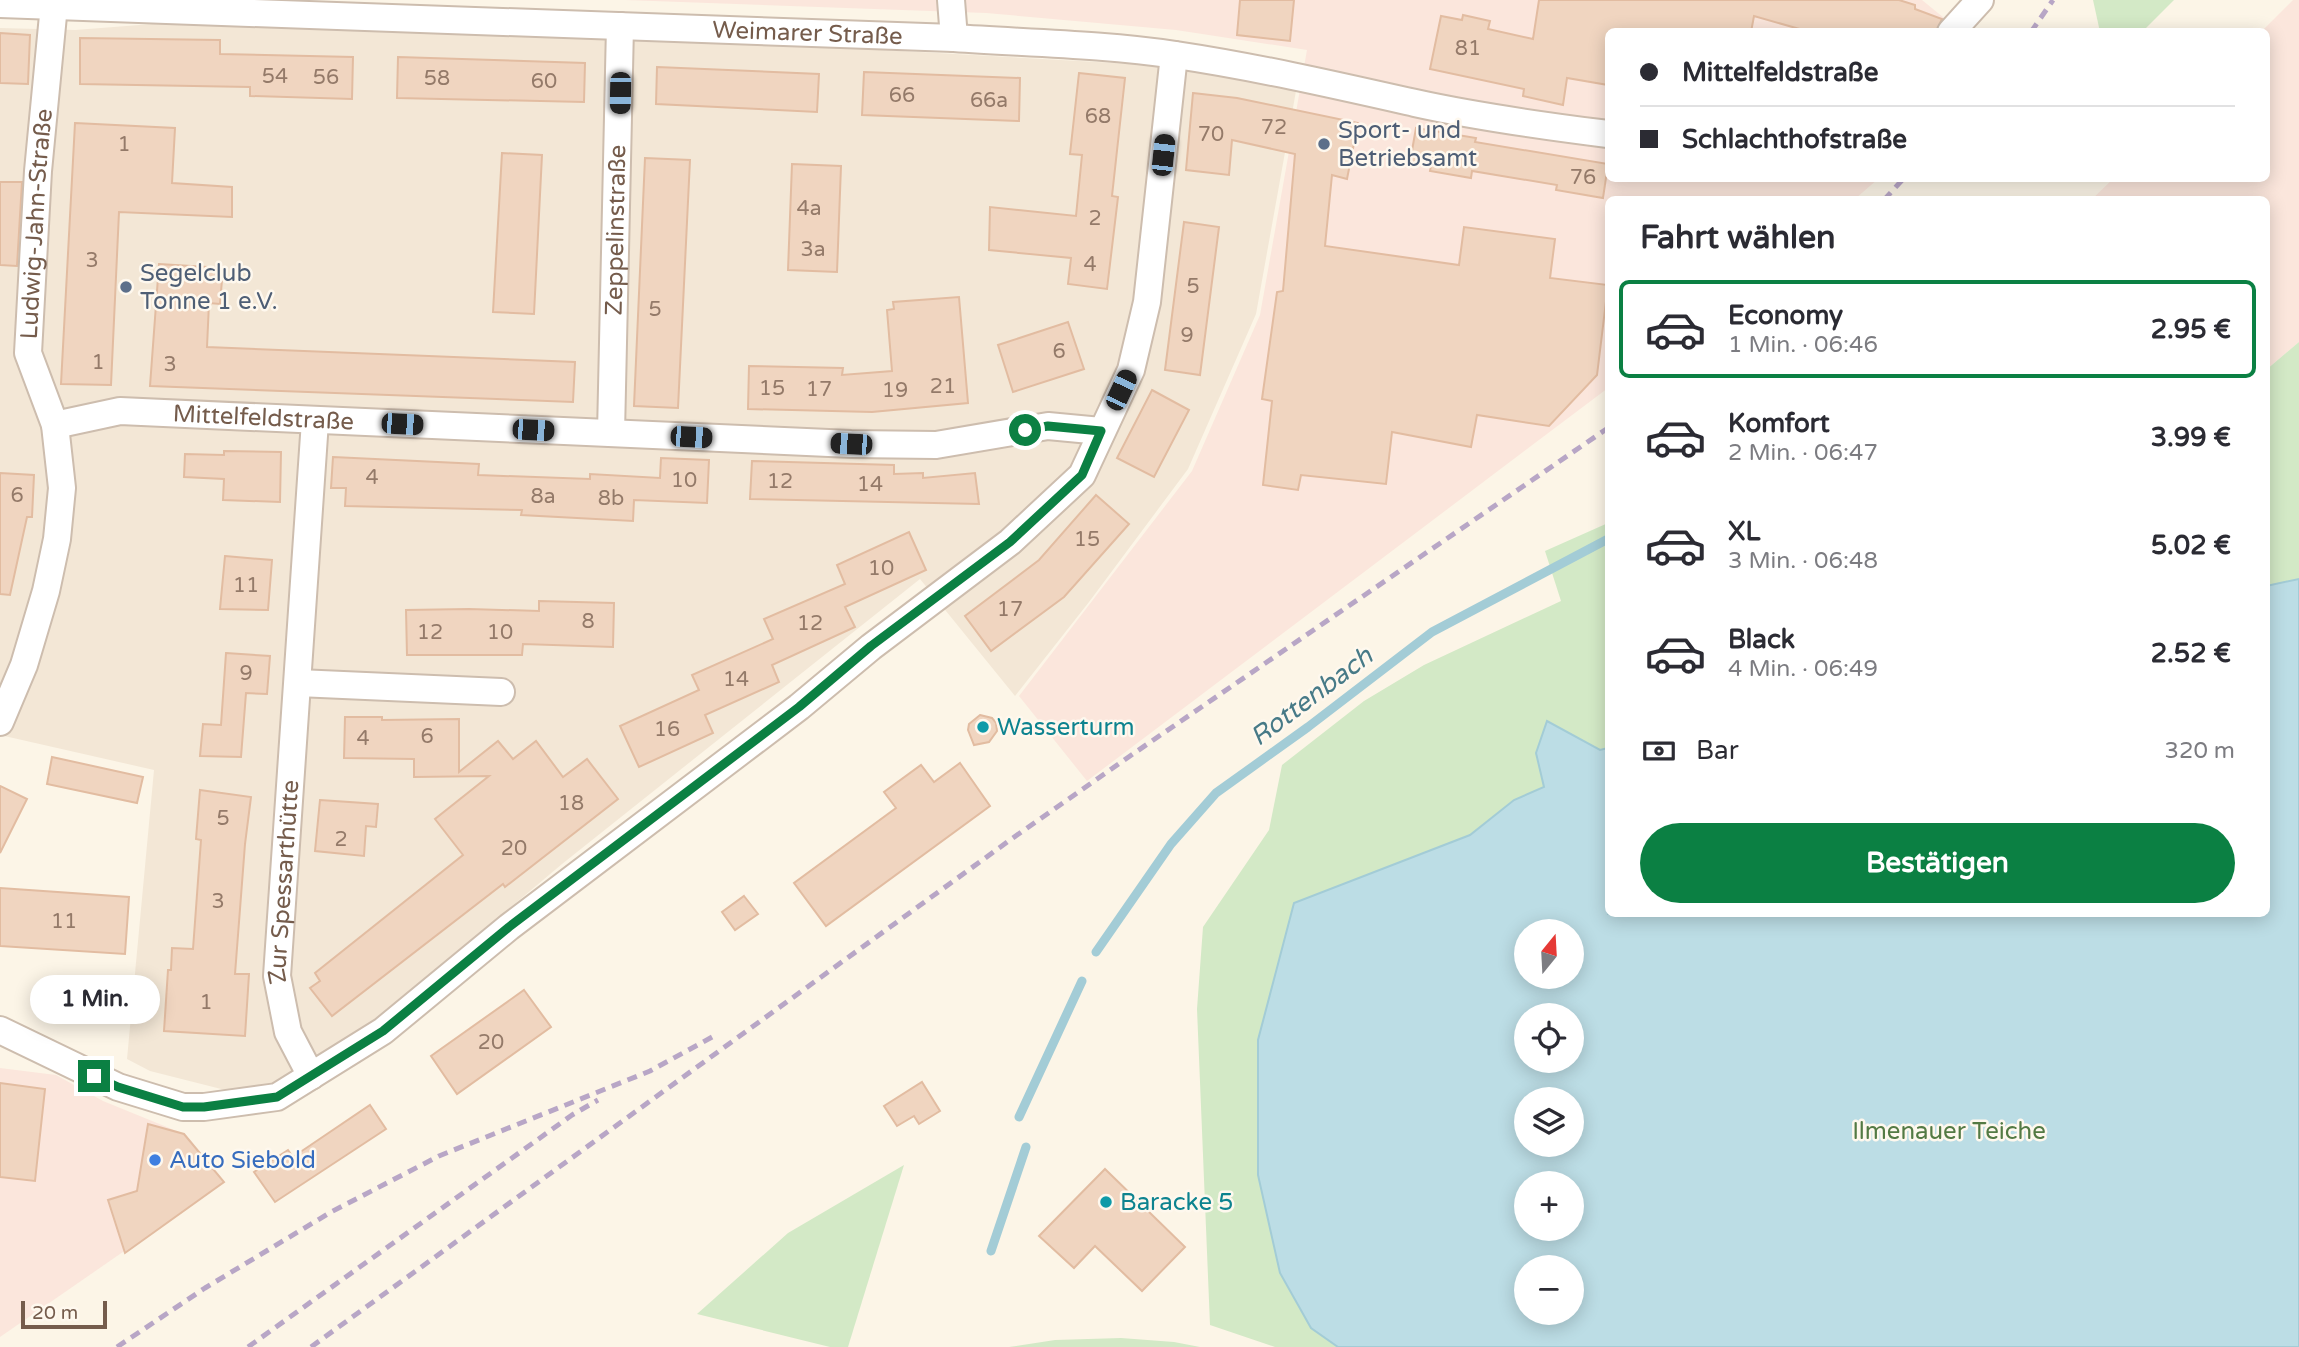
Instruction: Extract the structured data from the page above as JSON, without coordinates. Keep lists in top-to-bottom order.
{
  "streets": {
    "street": [
      "Weimarer Straße",
      "Ludwig-Jahn-Straße",
      "Zeppelinstraße",
      "Mittelfeldstraße",
      "Zur Spessarthütte"
    ]
  },
  "crossings": [
    ["Weimarer Straße", "Ludwig-Jahn-Straße"],
    ["Weimarer Straße", "Zeppelinstraße"],
    ["Ludwig-Jahn-Straße", "Mittelfeldstraße"],
    ["Zeppelinstraße", "Mittelfeldstraße"],
    ["Mittelfeldstraße", "Zur Spessarthütte"]
  ],
  "water": ["Rottenbach"],
  "parks": ["Ilmenauer Teiche"],
  "places": [
    "Sport- und Betriebsamt",
    "Segelclub Tonne 1 e.V.",
    "Wasserturm",
    "Auto Siebold",
    "Baracke 5"
  ],
  "house_numbers": [
    "81",
    "54",
    "56",
    "58",
    "60",
    "66",
    "66a",
    "68",
    "72",
    "70",
    "1",
    "76",
    "4a",
    "2",
    "3a",
    "3",
    "4",
    "5",
    "5",
    "9",
    "6",
    "1",
    "3",
    "21",
    "15",
    "17",
    "19",
    "4",
    "10",
    "12",
    "14",
    "6",
    "8a",
    "8b",
    "15",
    "10",
    "11",
    "17",
    "8",
    "12",
    "12",
    "10",
    "9",
    "14",
    "16",
    "6",
    "4",
    "18",
    "5",
    "2",
    "20",
    "3",
    "11",
    "1",
    "20"
  ],
  "scale_bar": "20 m",
  "north": "top",
  "page": {
    "banner": ["Mittelfeldstraße", "Schlachthofstraße"],
    "heading": "Fahrt wählen",
    "list": [
      {
        "name": "Economy",
        "note": "1 Min. · 06:46",
        "value": "2.95 €"
      },
      {
        "name": "Komfort",
        "note": "2 Min. · 06:47",
        "value": "3.99 €"
      },
      {
        "name": "XL",
        "note": "3 Min. · 06:48",
        "value": "5.02 €"
      },
      {
        "name": "Black",
        "note": "4 Min. · 06:49",
        "value": "2.52 €"
      }
    ],
    "pay": ["Bar", "320 m"],
    "buttons": "Bestätigen",
    "map_buttons": ["+", "−"],
    "bubble": "1 Min.",
    "scale": "20 m"
  }
}
